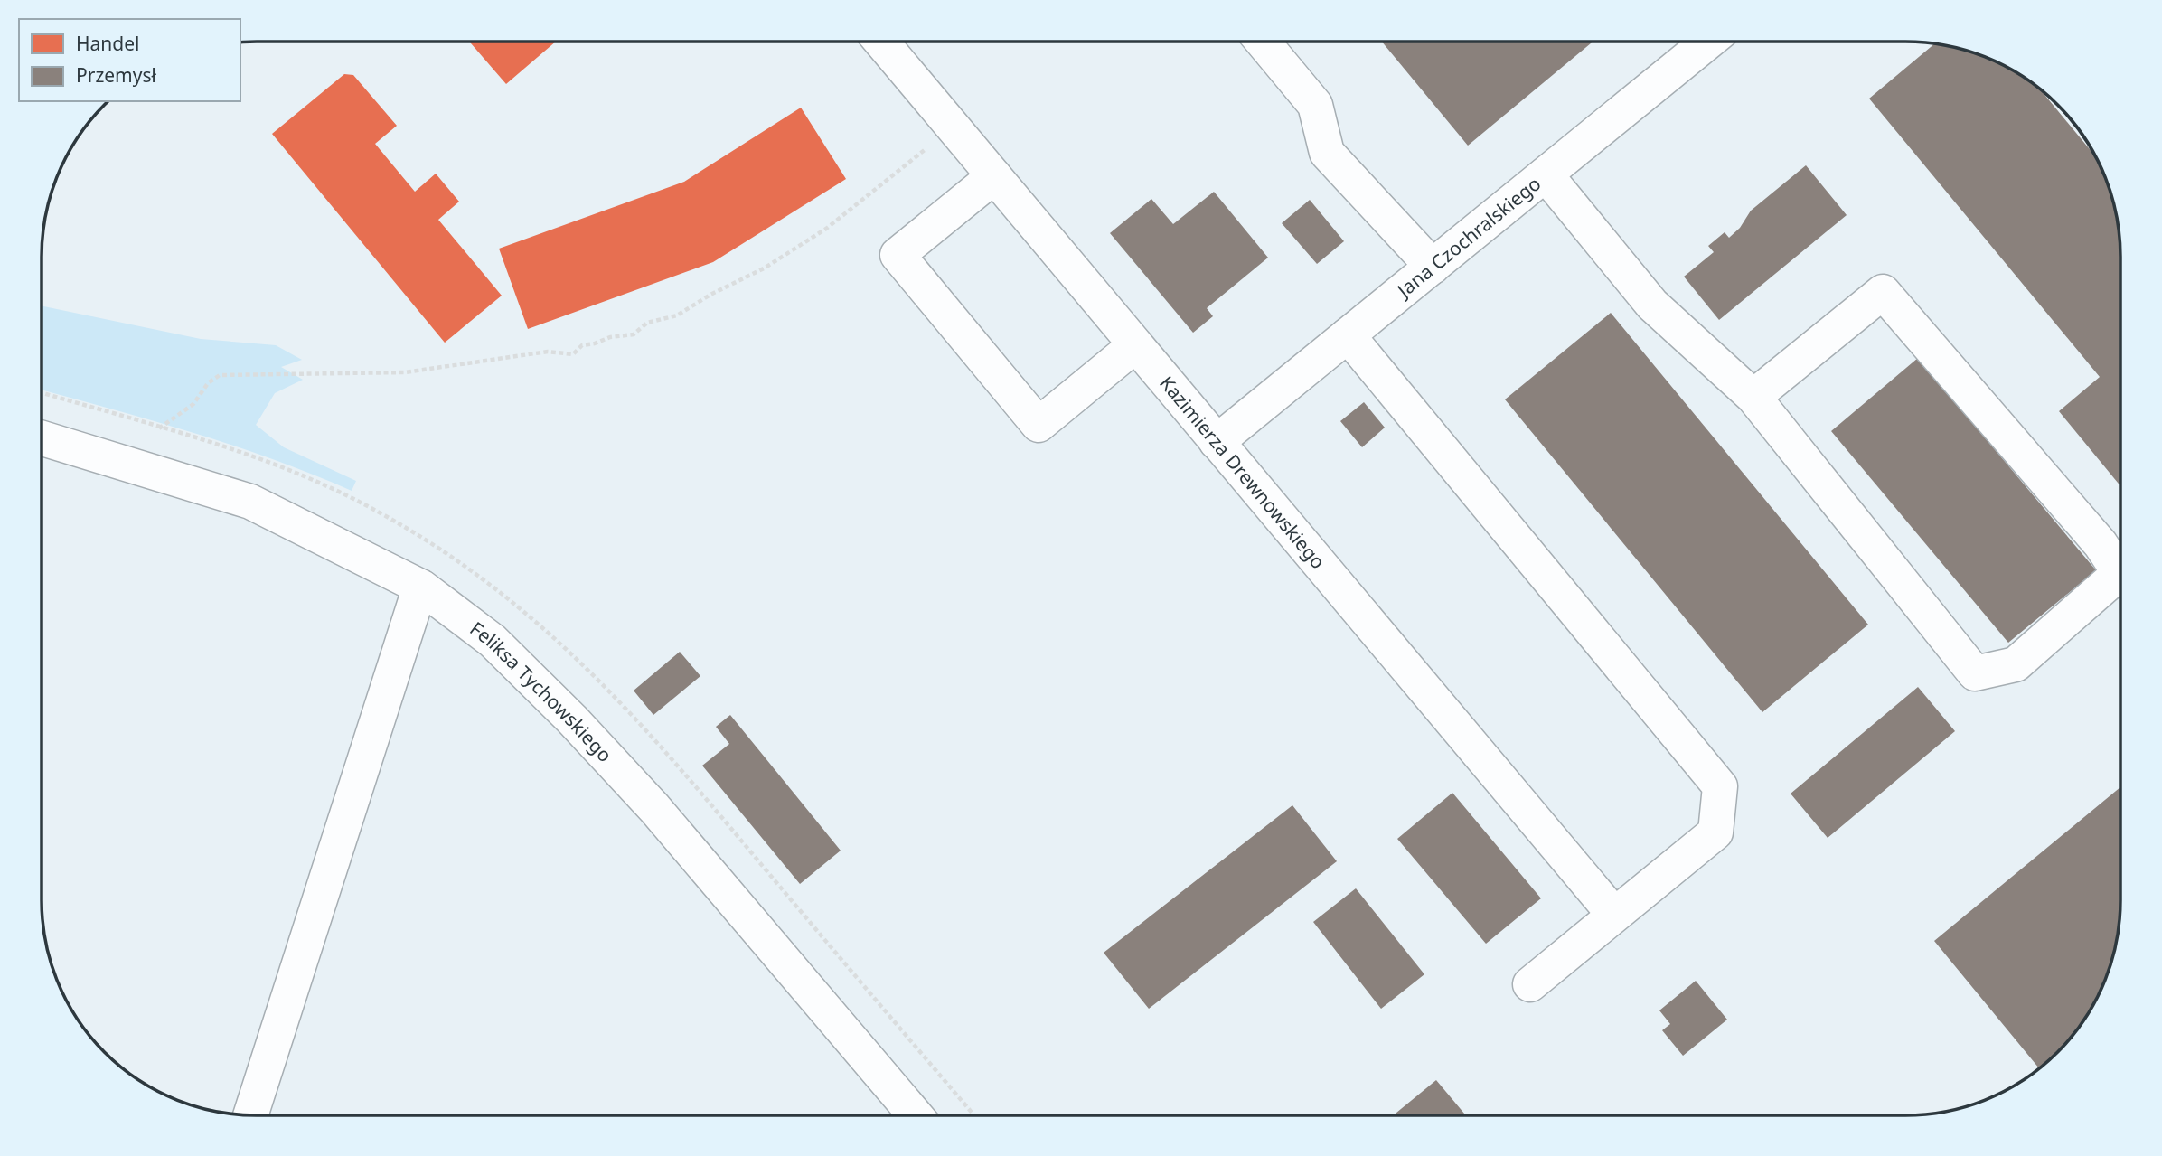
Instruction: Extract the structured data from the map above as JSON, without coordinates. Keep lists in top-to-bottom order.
{
  "streets": {
    "street": ["Jana Czochralskiego", "Kazimierza Drewnowskiego", "Feliksa Tychowskiego"]
  },
  "crossings": [
    ["Jana Czochralskiego", "Kazimierza Drewnowskiego"]
  ],
  "legend": ["Handel", "Przemysł"]
}
